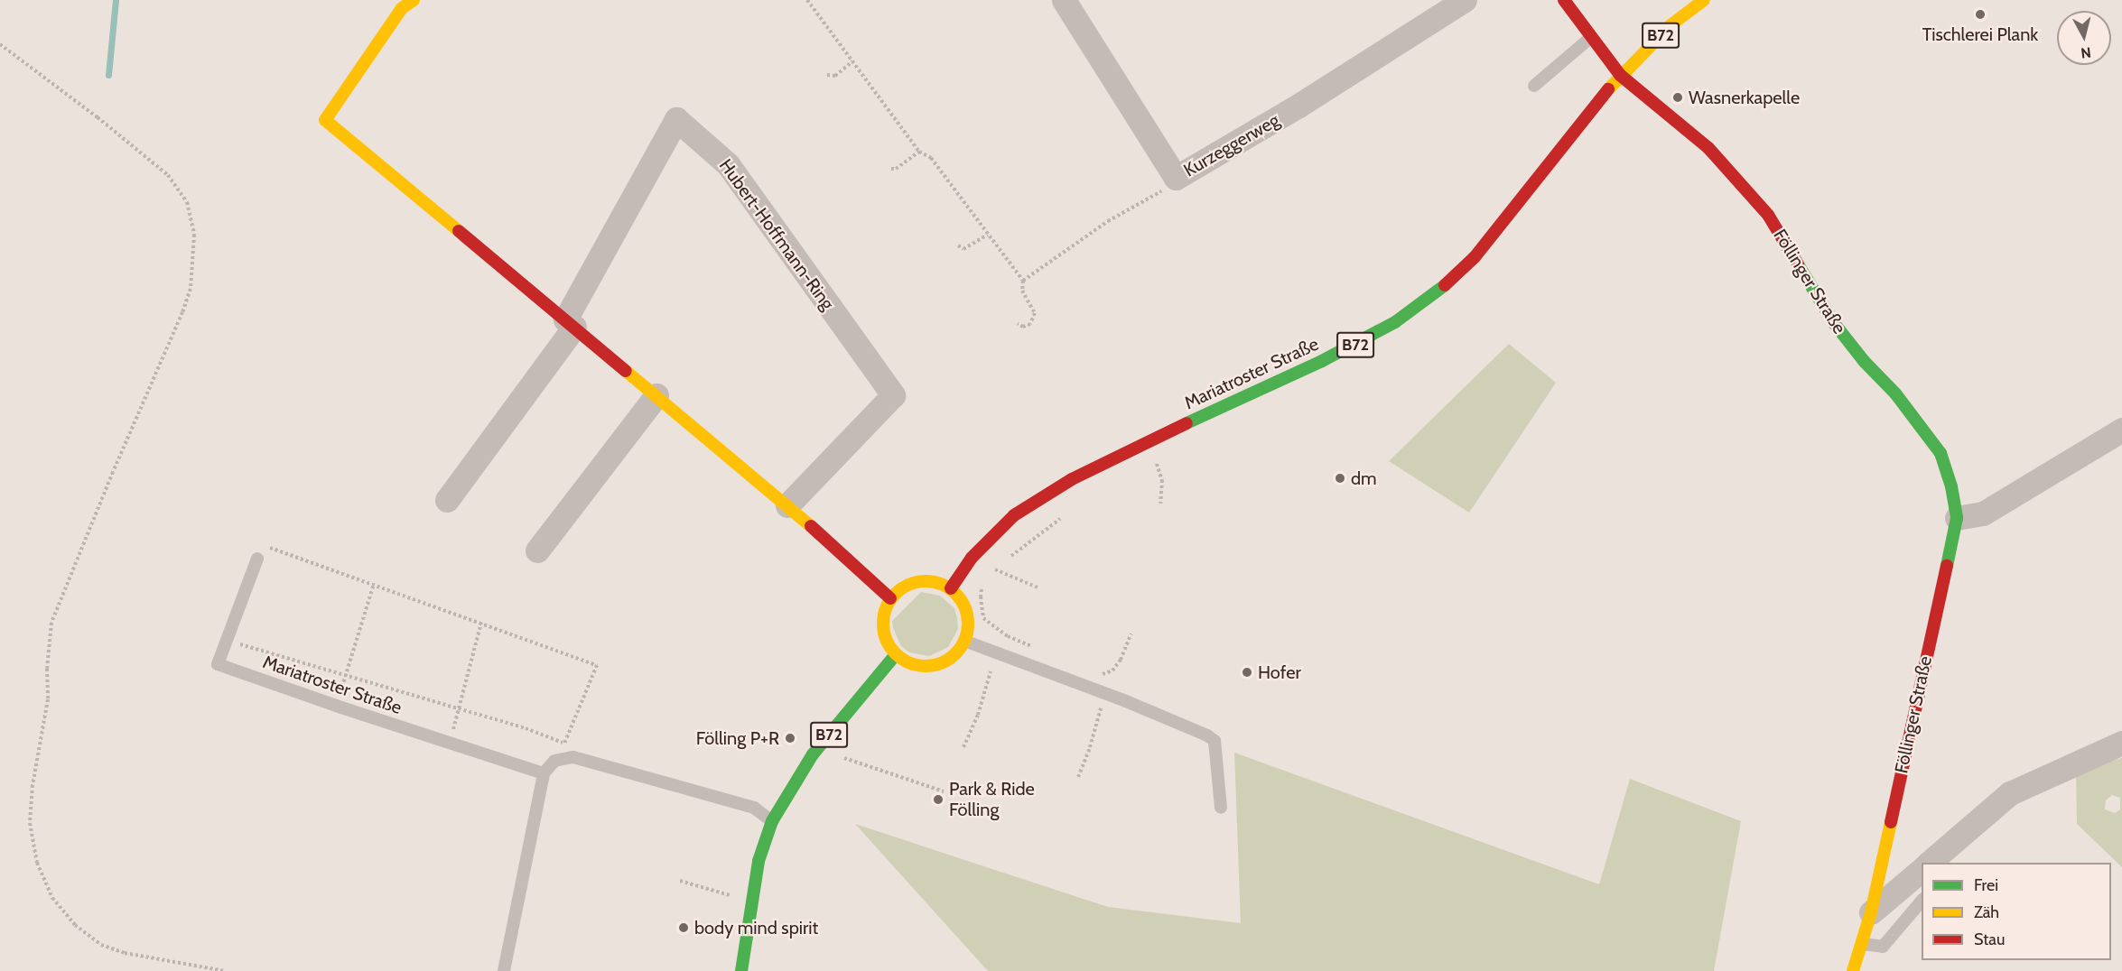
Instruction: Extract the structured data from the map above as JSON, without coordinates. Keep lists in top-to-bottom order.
{
  "streets": {
    "street": [
      "B72",
      "Kurzeggerweg",
      "Hubert-Hoffmann-Ring",
      "Föllinger Straße",
      "Mariatroster Straße"
    ]
  },
  "crossings": [
    ["B72", "Mariatroster Straße"],
    ["Föllinger Straße", "Mariatroster Straße"]
  ],
  "places": [
    "Tischlerei Plank",
    "Wasnerkapelle",
    "dm",
    "Hofer",
    "Fölling P+R",
    "Park & Ride Fölling",
    "body mind spirit"
  ],
  "legend": ["Frei", "Zäh", "Stau"],
  "north": "bottom"
}
